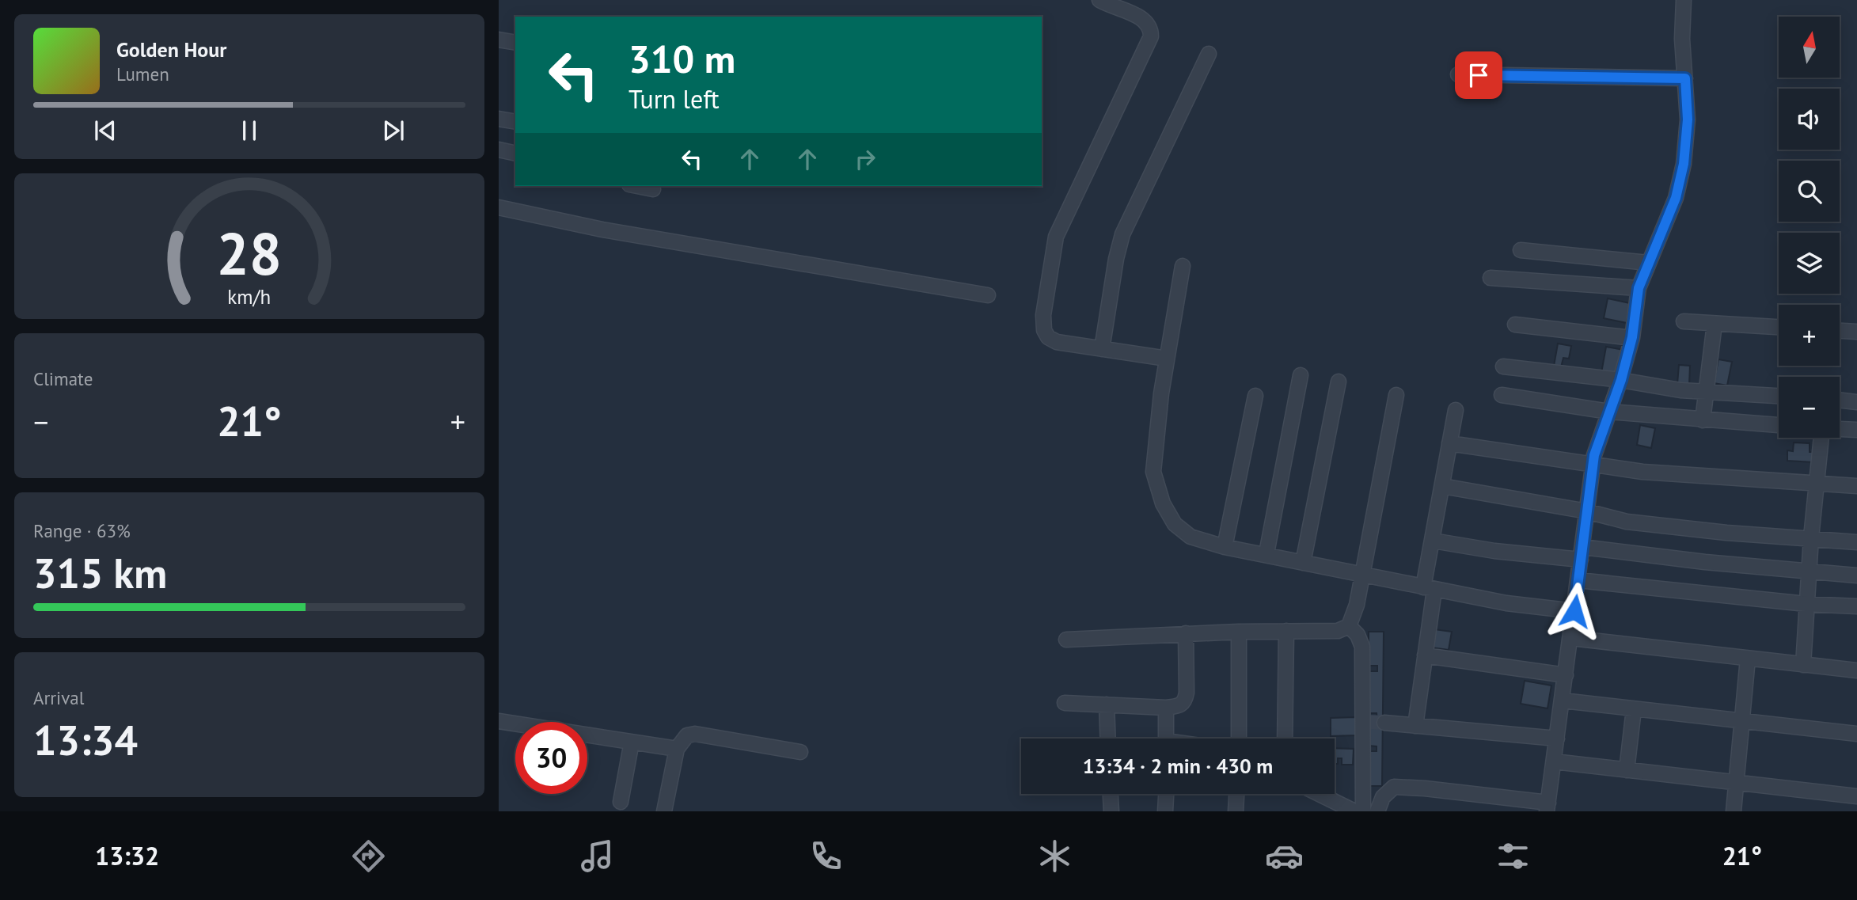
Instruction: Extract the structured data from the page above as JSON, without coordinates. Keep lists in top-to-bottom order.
{
  "north": "top",
  "page": {
    "map_buttons": ["+", "−"],
    "turn": ["310 m", "Turn left"],
    "song": ["Golden Hour", "Lumen"],
    "tile": [
      "Climate",
      ["Range · 63%", "315 km"],
      ["Arrival", "13:34"]
    ],
    "heat": ["−", "21°", "+"],
    "limit": "30",
    "trip": "13:34 · 2 min · 430 m",
    "tabs": ["13:32", "21°"],
    "gauge": ["28", "km/h"]
  }
}
